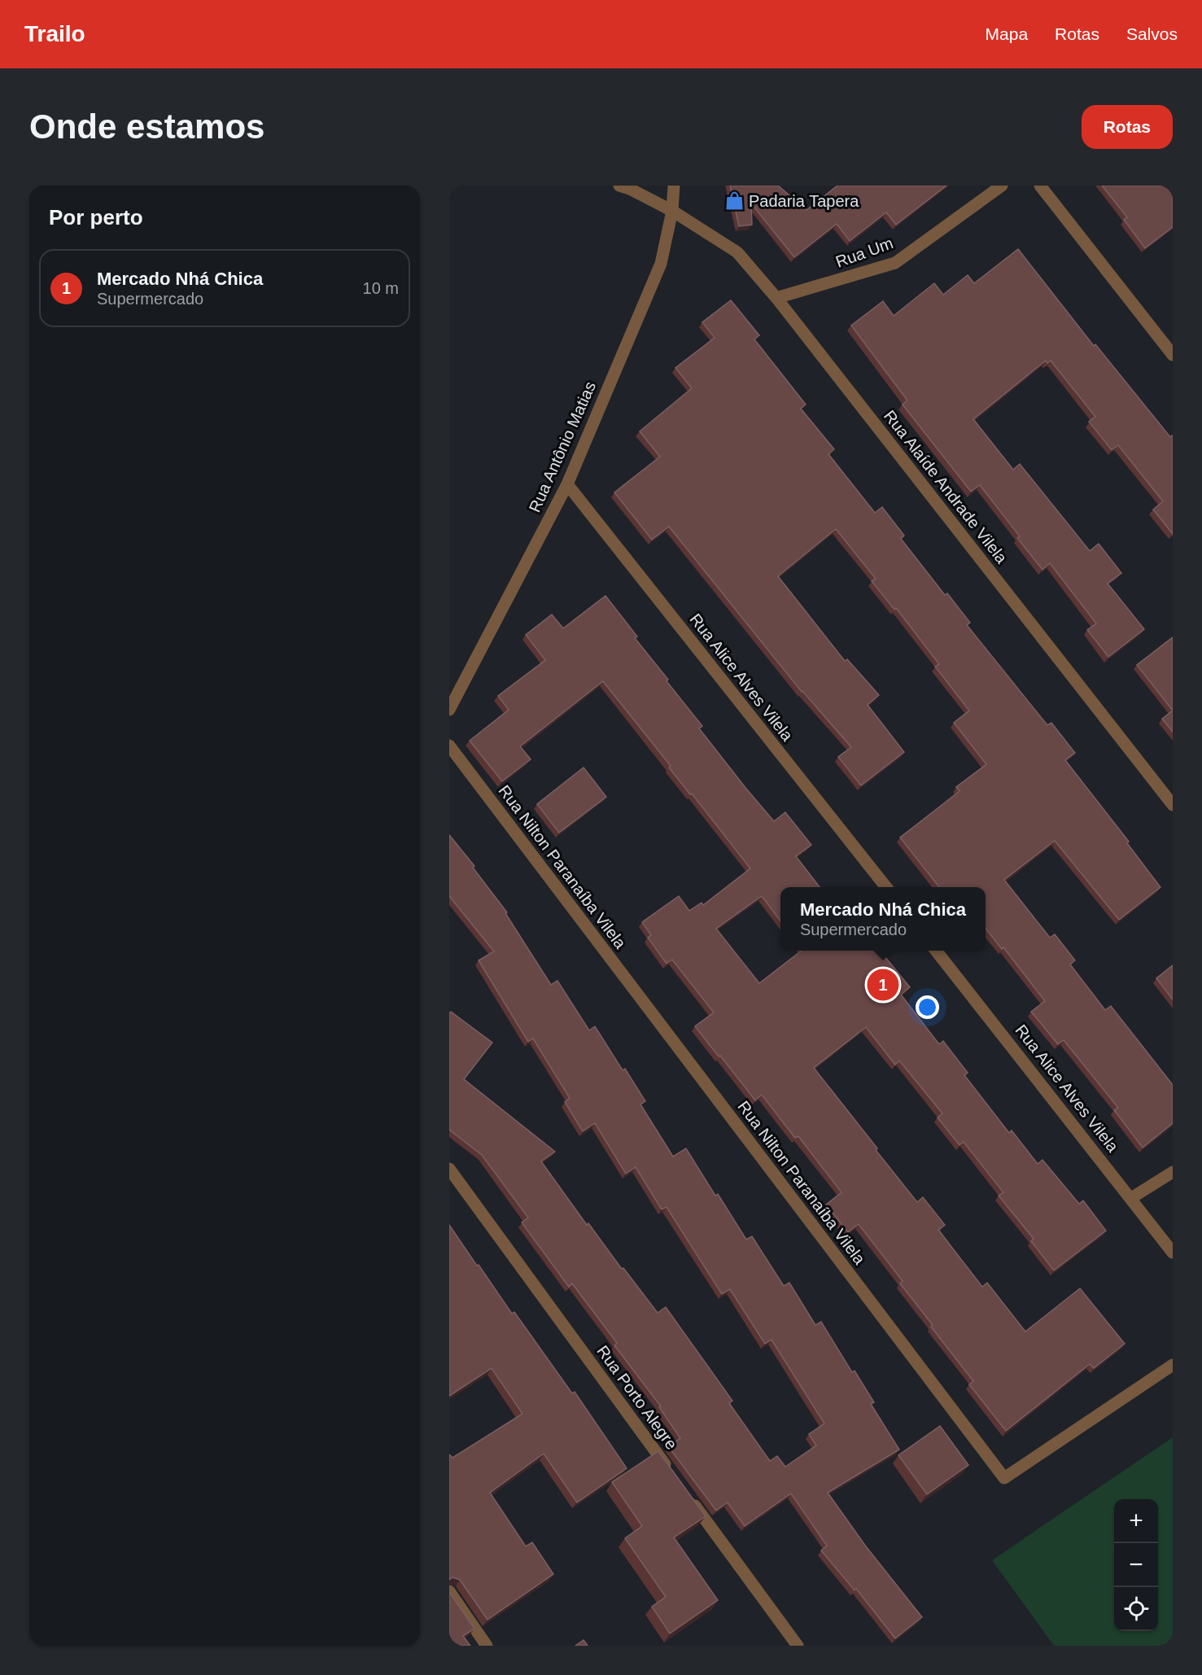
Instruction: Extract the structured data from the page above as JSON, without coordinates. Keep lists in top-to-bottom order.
{
  "streets": {
    "street": [
      "Rua Um",
      "Rua Antônio Matias",
      "Rua Alaíde Andrade Vilela",
      "Rua Alice Alves Vilela",
      "Rua Nilton Paranaíba Vilela",
      "Rua Porto Alegre"
    ]
  },
  "crossings": [
    ["Rua Um", "Rua Alaíde Andrade Vilela"],
    ["Rua Antônio Matias", "Rua Alaíde Andrade Vilela"],
    ["Rua Antônio Matias", "Rua Alice Alves Vilela"]
  ],
  "places": {
    "shop": ["Padaria Tapera"]
  },
  "page": {
    "header": "Trailo",
    "nav": ["Mapa", "Rotas", "Salvos"],
    "buttons": "Rotas",
    "title": "Onde estamos",
    "heading": "Por perto",
    "list": [
      {
        "mark": "1",
        "name": "Mercado Nhá Chica",
        "note": "Supermercado",
        "value": "10 m"
      }
    ],
    "popup": ["Mercado Nhá Chica", "Supermercado"],
    "pins": "1",
    "map_buttons": ["+", "−"]
  }
}
